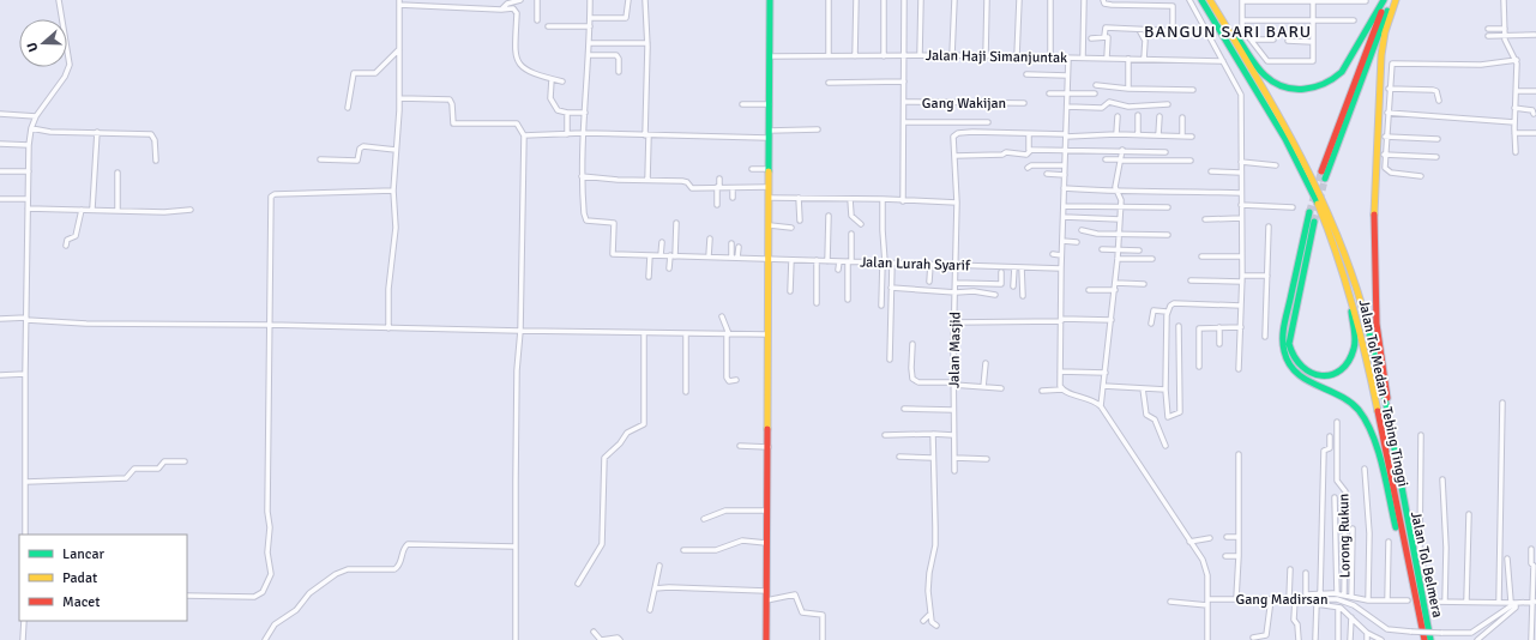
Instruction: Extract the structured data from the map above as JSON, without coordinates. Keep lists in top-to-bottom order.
{
  "streets": {
    "main road": ["Jalan Tol Medan - Tebing Tinggi", "Jalan Tol Belmera"],
    "street": [
      "Jalan Haji Simanjuntak",
      "Gang Wakijan",
      "Jalan Lurah Syarif",
      "Jalan Masjid",
      "Lorong Rukun",
      "Gang Madirsan"
    ]
  },
  "crossings": [
    ["Jalan Lurah Syarif", "Jalan Masjid"],
    ["Jalan Tol Medan - Tebing Tinggi", "Jalan Tol Belmera"]
  ],
  "districts": ["BANGUN SARI BARU"],
  "legend": ["Lancar", "Padat", "Macet"],
  "north": "left"
}
